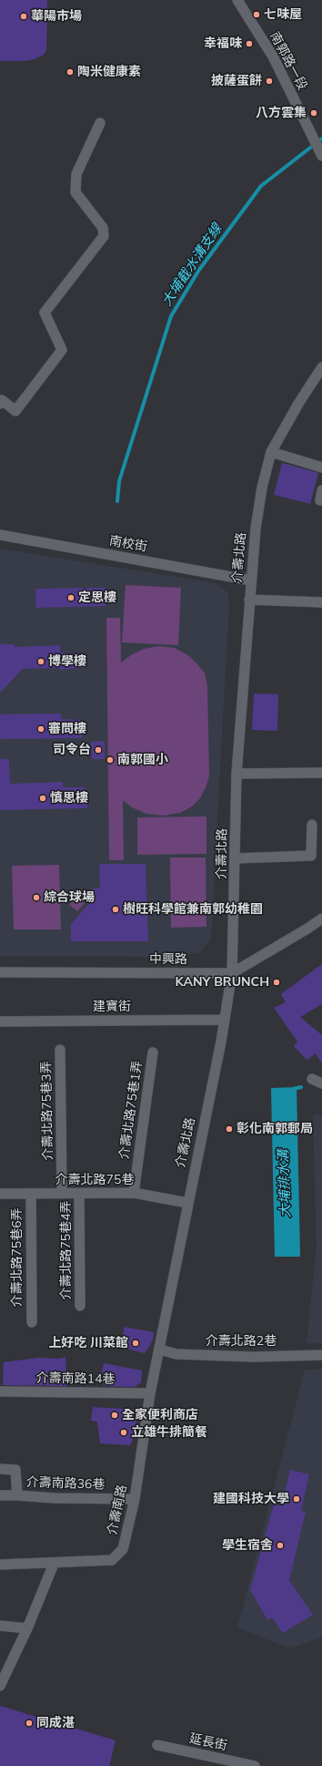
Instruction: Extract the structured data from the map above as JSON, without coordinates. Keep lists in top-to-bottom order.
{
  "streets": {
    "street": [
      "南郭路一段",
      "南校街",
      "介壽北路",
      "中興路",
      "建寶街",
      "介壽北路75巷1弄",
      "介壽北路75巷3弄",
      "介壽北路75巷",
      "介壽北路75巷4弄",
      "介壽北路75巷6弄",
      "介壽北路2巷",
      "介壽南路14巷",
      "介壽南路36巷",
      "介壽南路",
      "延長街"
    ]
  },
  "crossings": [
    ["南校街", "介壽北路"],
    ["介壽北路", "中興路"],
    ["介壽北路", "建寶街"],
    ["介壽北路", "介壽北路75巷"],
    ["介壽北路", "介壽北路2巷"],
    ["介壽北路", "介壽南路"],
    ["介壽北路75巷1弄", "介壽北路75巷"],
    ["介壽北路75巷3弄", "介壽北路75巷"],
    ["介壽北路75巷", "介壽北路75巷4弄"],
    ["介壽北路75巷", "介壽北路75巷6弄"],
    ["介壽北路2巷", "介壽南路"],
    ["介壽南路14巷", "介壽南路"],
    ["介壽南路36巷", "介壽南路"]
  ],
  "water": ["大埔截水溝支線", "大埔排水溝"],
  "places": [
    "七味屋",
    "華陽市場",
    "幸福味",
    "陶米健康素",
    "披薩蛋餅",
    "八方雲集",
    "定思樓",
    "博學樓",
    "審問樓",
    "司令台",
    "南郭國小",
    "慎思樓",
    "綜合球場",
    "樹旺科學館兼南郭幼稚園",
    "KANY BRUNCH",
    "彰化南郭郵局",
    "上好吃 川菜館",
    "全家便利商店",
    "立雄牛排簡餐",
    "建國科技大學",
    "學生宿舍",
    "同成湛"
  ]
}
